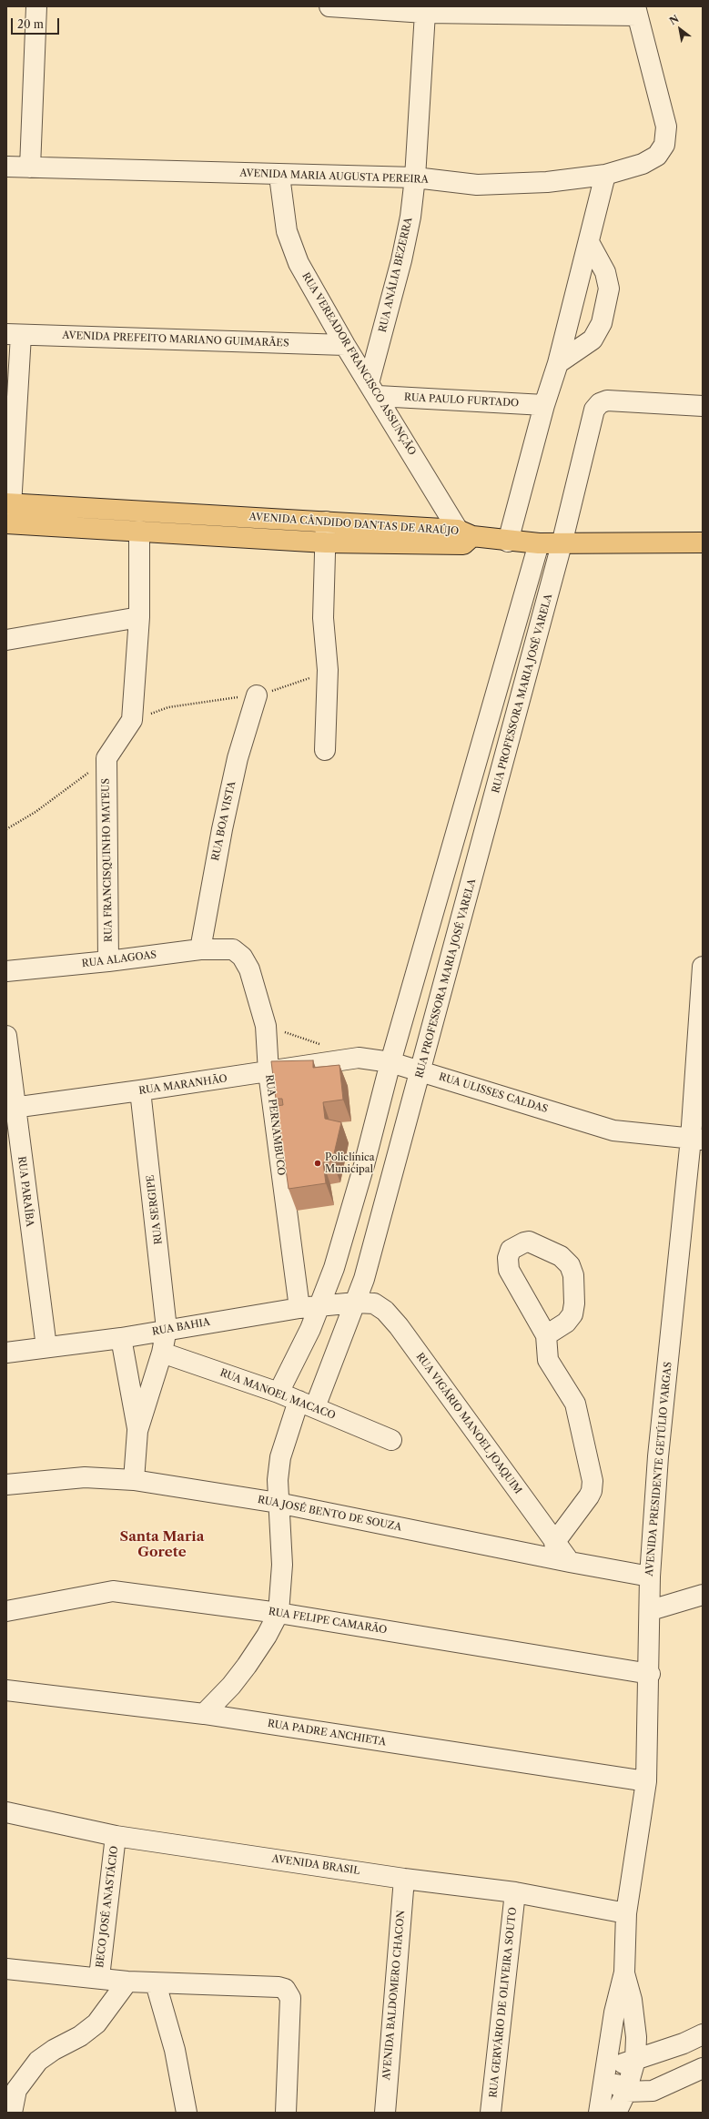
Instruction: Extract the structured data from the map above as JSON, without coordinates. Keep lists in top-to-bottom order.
{
  "streets": {
    "main road": ["AVENIDA CÂNDIDO DANTAS DE ARAÚJO"],
    "street": [
      "AVENIDA MARIA AUGUSTA PEREIRA",
      "RUA ANÁLIA BEZERRA",
      "AVENIDA PREFEITO MARIANO GUIMARÃES",
      "RUA VEREADOR FRANCISCO ASSUNÇÃO",
      "RUA PAULO FURTADO",
      "RUA PROFESSORA MARIA JOSÉ VARELA",
      "RUA BOA VISTA",
      "RUA FRANCISQUINHO MATEUS",
      "RUA ALAGOAS",
      "RUA MARANHÃO",
      "RUA ULISSES CALDAS",
      "RUA PERNAMBUCO",
      "RUA PARAÍBA",
      "RUA SERGIPE",
      "RUA BAHIA",
      "RUA MANOEL MACACO",
      "RUA VIGÁRIO MANOEL JOAQUIM",
      "AVENIDA PRESIDENTE GETÚLIO VARGAS",
      "RUA JOSÉ BENTO DE SOUZA",
      "RUA FELIPE CAMARÃO",
      "RUA PADRE ANCHIETA",
      "AVENIDA BRASIL",
      "BECO JOSÉ ANASTÁCIO",
      "AVENIDA BALDOMERO CHACON",
      "RUA GERVÁRIO DE OLIVEIRA SOUTO"
    ]
  },
  "crossings": [
    ["AVENIDA MARIA AUGUSTA PEREIRA", "RUA ANÁLIA BEZERRA"],
    ["AVENIDA MARIA AUGUSTA PEREIRA", "RUA VEREADOR FRANCISCO ASSUNÇÃO"],
    ["RUA ANÁLIA BEZERRA", "RUA VEREADOR FRANCISCO ASSUNÇÃO"],
    ["RUA ANÁLIA BEZERRA", "RUA PAULO FURTADO"],
    ["AVENIDA PREFEITO MARIANO GUIMARÃES", "RUA VEREADOR FRANCISCO ASSUNÇÃO"],
    ["RUA VEREADOR FRANCISCO ASSUNÇÃO", "RUA PAULO FURTADO"],
    ["RUA VEREADOR FRANCISCO ASSUNÇÃO", "AVENIDA CÂNDIDO DANTAS DE ARAÚJO"],
    ["AVENIDA CÂNDIDO DANTAS DE ARAÚJO", "RUA PROFESSORA MARIA JOSÉ VARELA"],
    ["RUA PROFESSORA MARIA JOSÉ VARELA", "RUA ULISSES CALDAS"],
    ["RUA PROFESSORA MARIA JOSÉ VARELA", "RUA BAHIA"],
    ["RUA PROFESSORA MARIA JOSÉ VARELA", "RUA MANOEL MACACO"],
    ["RUA PROFESSORA MARIA JOSÉ VARELA", "RUA VIGÁRIO MANOEL JOAQUIM"],
    ["RUA PROFESSORA MARIA JOSÉ VARELA", "RUA JOSÉ BENTO DE SOUZA"],
    ["RUA PROFESSORA MARIA JOSÉ VARELA", "RUA FELIPE CAMARÃO"],
    ["RUA BOA VISTA", "RUA ALAGOAS"],
    ["RUA FRANCISQUINHO MATEUS", "RUA ALAGOAS"],
    ["RUA ALAGOAS", "RUA PERNAMBUCO"],
    ["RUA MARANHÃO", "RUA ULISSES CALDAS"],
    ["RUA MARANHÃO", "RUA PERNAMBUCO"],
    ["RUA MARANHÃO", "RUA PARAÍBA"],
    ["RUA MARANHÃO", "RUA SERGIPE"],
    ["RUA ULISSES CALDAS", "AVENIDA PRESIDENTE GETÚLIO VARGAS"],
    ["RUA PERNAMBUCO", "RUA BAHIA"],
    ["RUA PARAÍBA", "RUA BAHIA"],
    ["RUA SERGIPE", "RUA BAHIA"],
    ["RUA SERGIPE", "RUA MANOEL MACACO"],
    ["RUA BAHIA", "RUA VIGÁRIO MANOEL JOAQUIM"],
    ["RUA VIGÁRIO MANOEL JOAQUIM", "RUA JOSÉ BENTO DE SOUZA"],
    ["AVENIDA PRESIDENTE GETÚLIO VARGAS", "RUA JOSÉ BENTO DE SOUZA"],
    ["AVENIDA PRESIDENTE GETÚLIO VARGAS", "RUA FELIPE CAMARÃO"],
    ["AVENIDA PRESIDENTE GETÚLIO VARGAS", "RUA PADRE ANCHIETA"],
    ["AVENIDA PRESIDENTE GETÚLIO VARGAS", "AVENIDA BRASIL"],
    ["AVENIDA BRASIL", "BECO JOSÉ ANASTÁCIO"],
    ["AVENIDA BRASIL", "AVENIDA BALDOMERO CHACON"],
    ["AVENIDA BRASIL", "RUA GERVÁRIO DE OLIVEIRA SOUTO"]
  ],
  "districts": ["Santa Maria Gorete"],
  "places": ["Policlínica Municipal"],
  "scale_bar": "20 m",
  "north": "top left"
}
